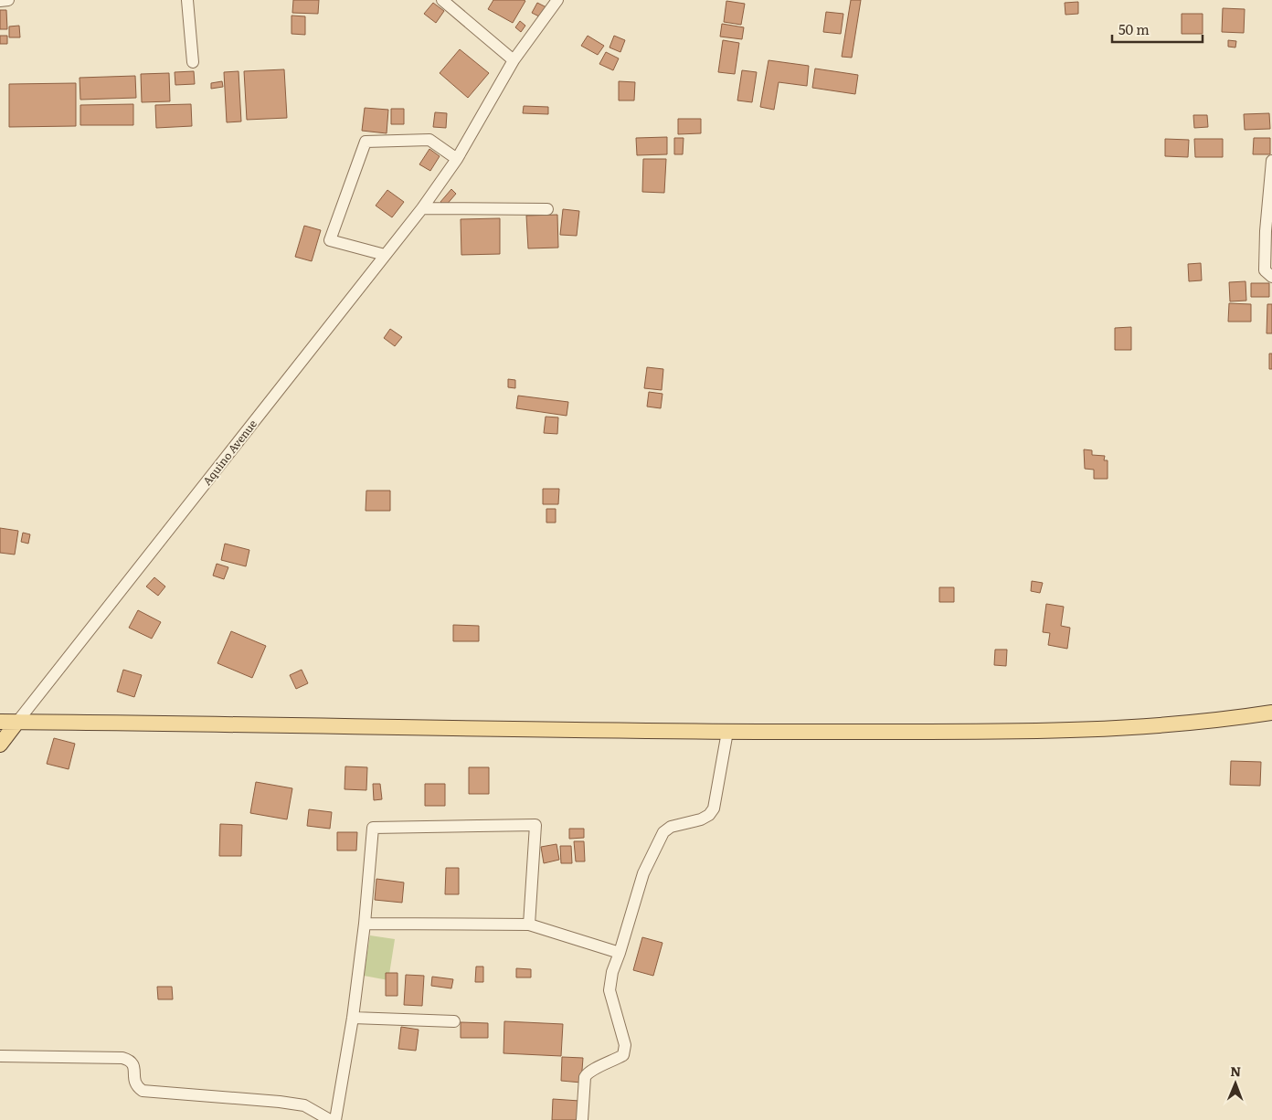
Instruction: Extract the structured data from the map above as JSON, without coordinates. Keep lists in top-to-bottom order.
{
  "streets": {
    "main road": ["Aquino Avenue"]
  },
  "scale_bar": "50 m",
  "north": "top"
}
